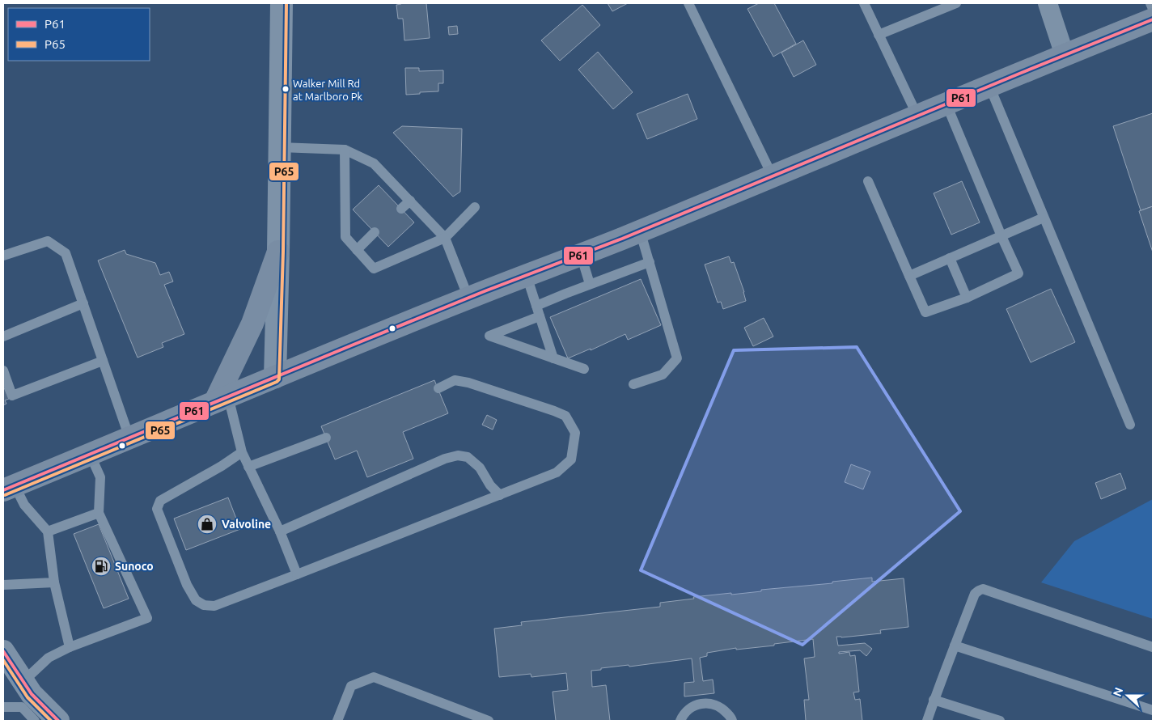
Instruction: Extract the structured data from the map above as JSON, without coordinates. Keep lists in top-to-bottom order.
{
  "places": {
    "other": ["Walker Mill Rd at Marlboro Pk"],
    "shop": ["Valvoline"],
    "fuel station": ["Sunoco"]
  },
  "lines": ["transit line P65", "transit line P61"],
  "legend": ["P61", "P65"],
  "north": "left"
}
